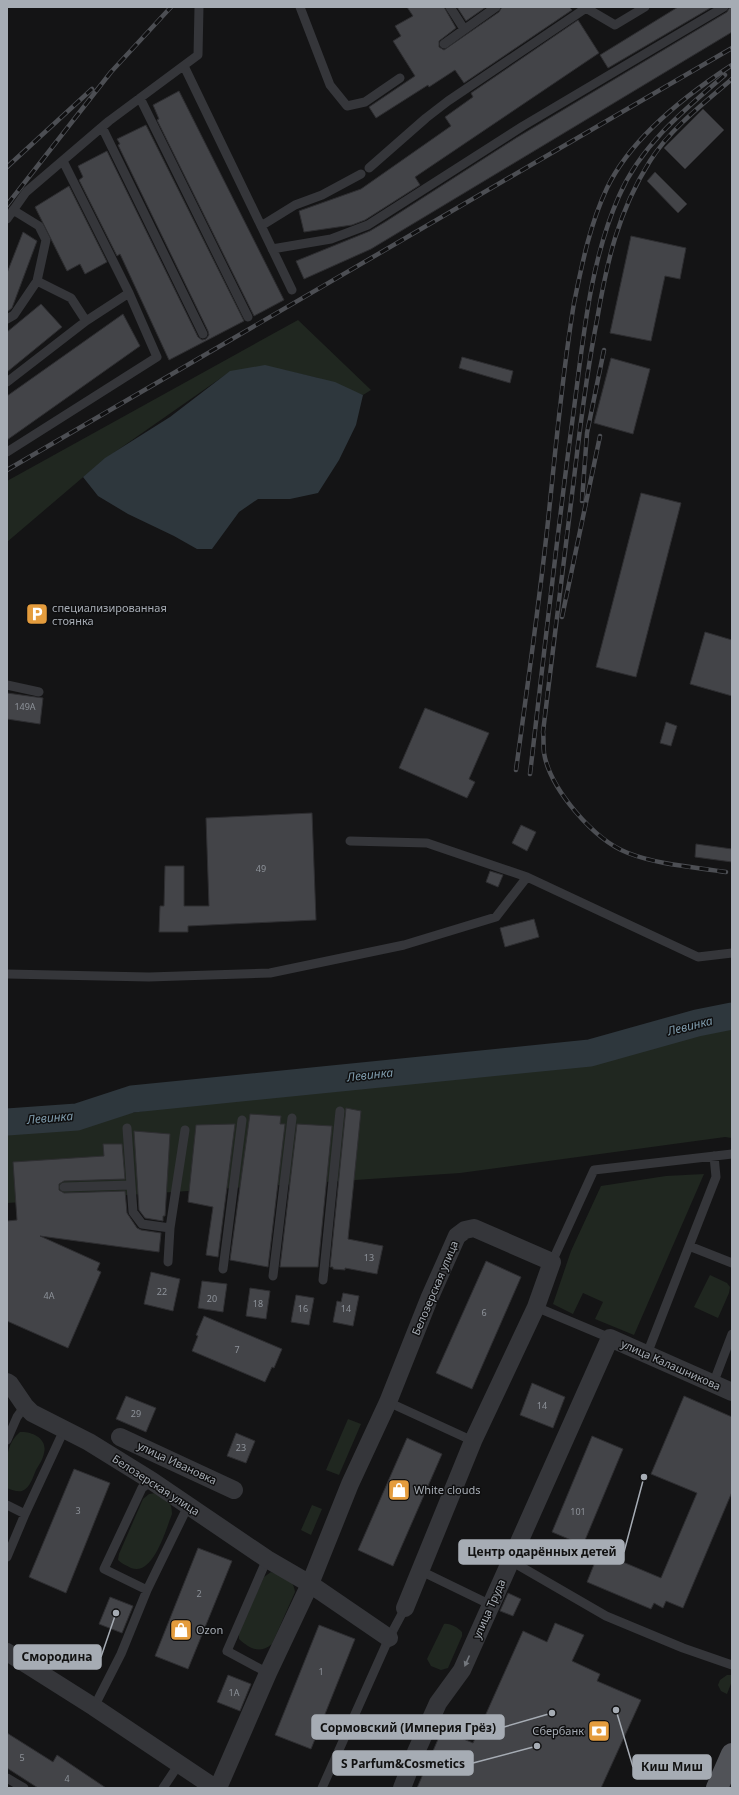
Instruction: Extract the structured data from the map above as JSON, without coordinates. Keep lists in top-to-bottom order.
{
  "streets": {
    "street": [
      "Белозерская улица",
      "улица Калашникова",
      "улица Ивановка",
      "улица Труда"
    ]
  },
  "crossings": [
    ["улица Калашникова", "улица Труда"]
  ],
  "one_way": ["улица Труда"],
  "water": ["Левинка"],
  "places": {
    "parking": ["специализированная стоянка"],
    "other": [
      "Центр одарённых детей",
      "Смородина",
      "Киш Миш",
      "Сормовский (Империя Грёз)",
      "S Parfum&Cosmetics"
    ],
    "shop": ["White clouds", "Ozon"],
    "bank": ["Сбербанк"]
  },
  "house_numbers": [
    "149А",
    "49",
    "13",
    "22",
    "4А",
    "20",
    "18",
    "16",
    "14",
    "6",
    "7",
    "14",
    "29",
    "23",
    "3",
    "101",
    "2",
    "1",
    "1А",
    "5",
    "4"
  ]
}
